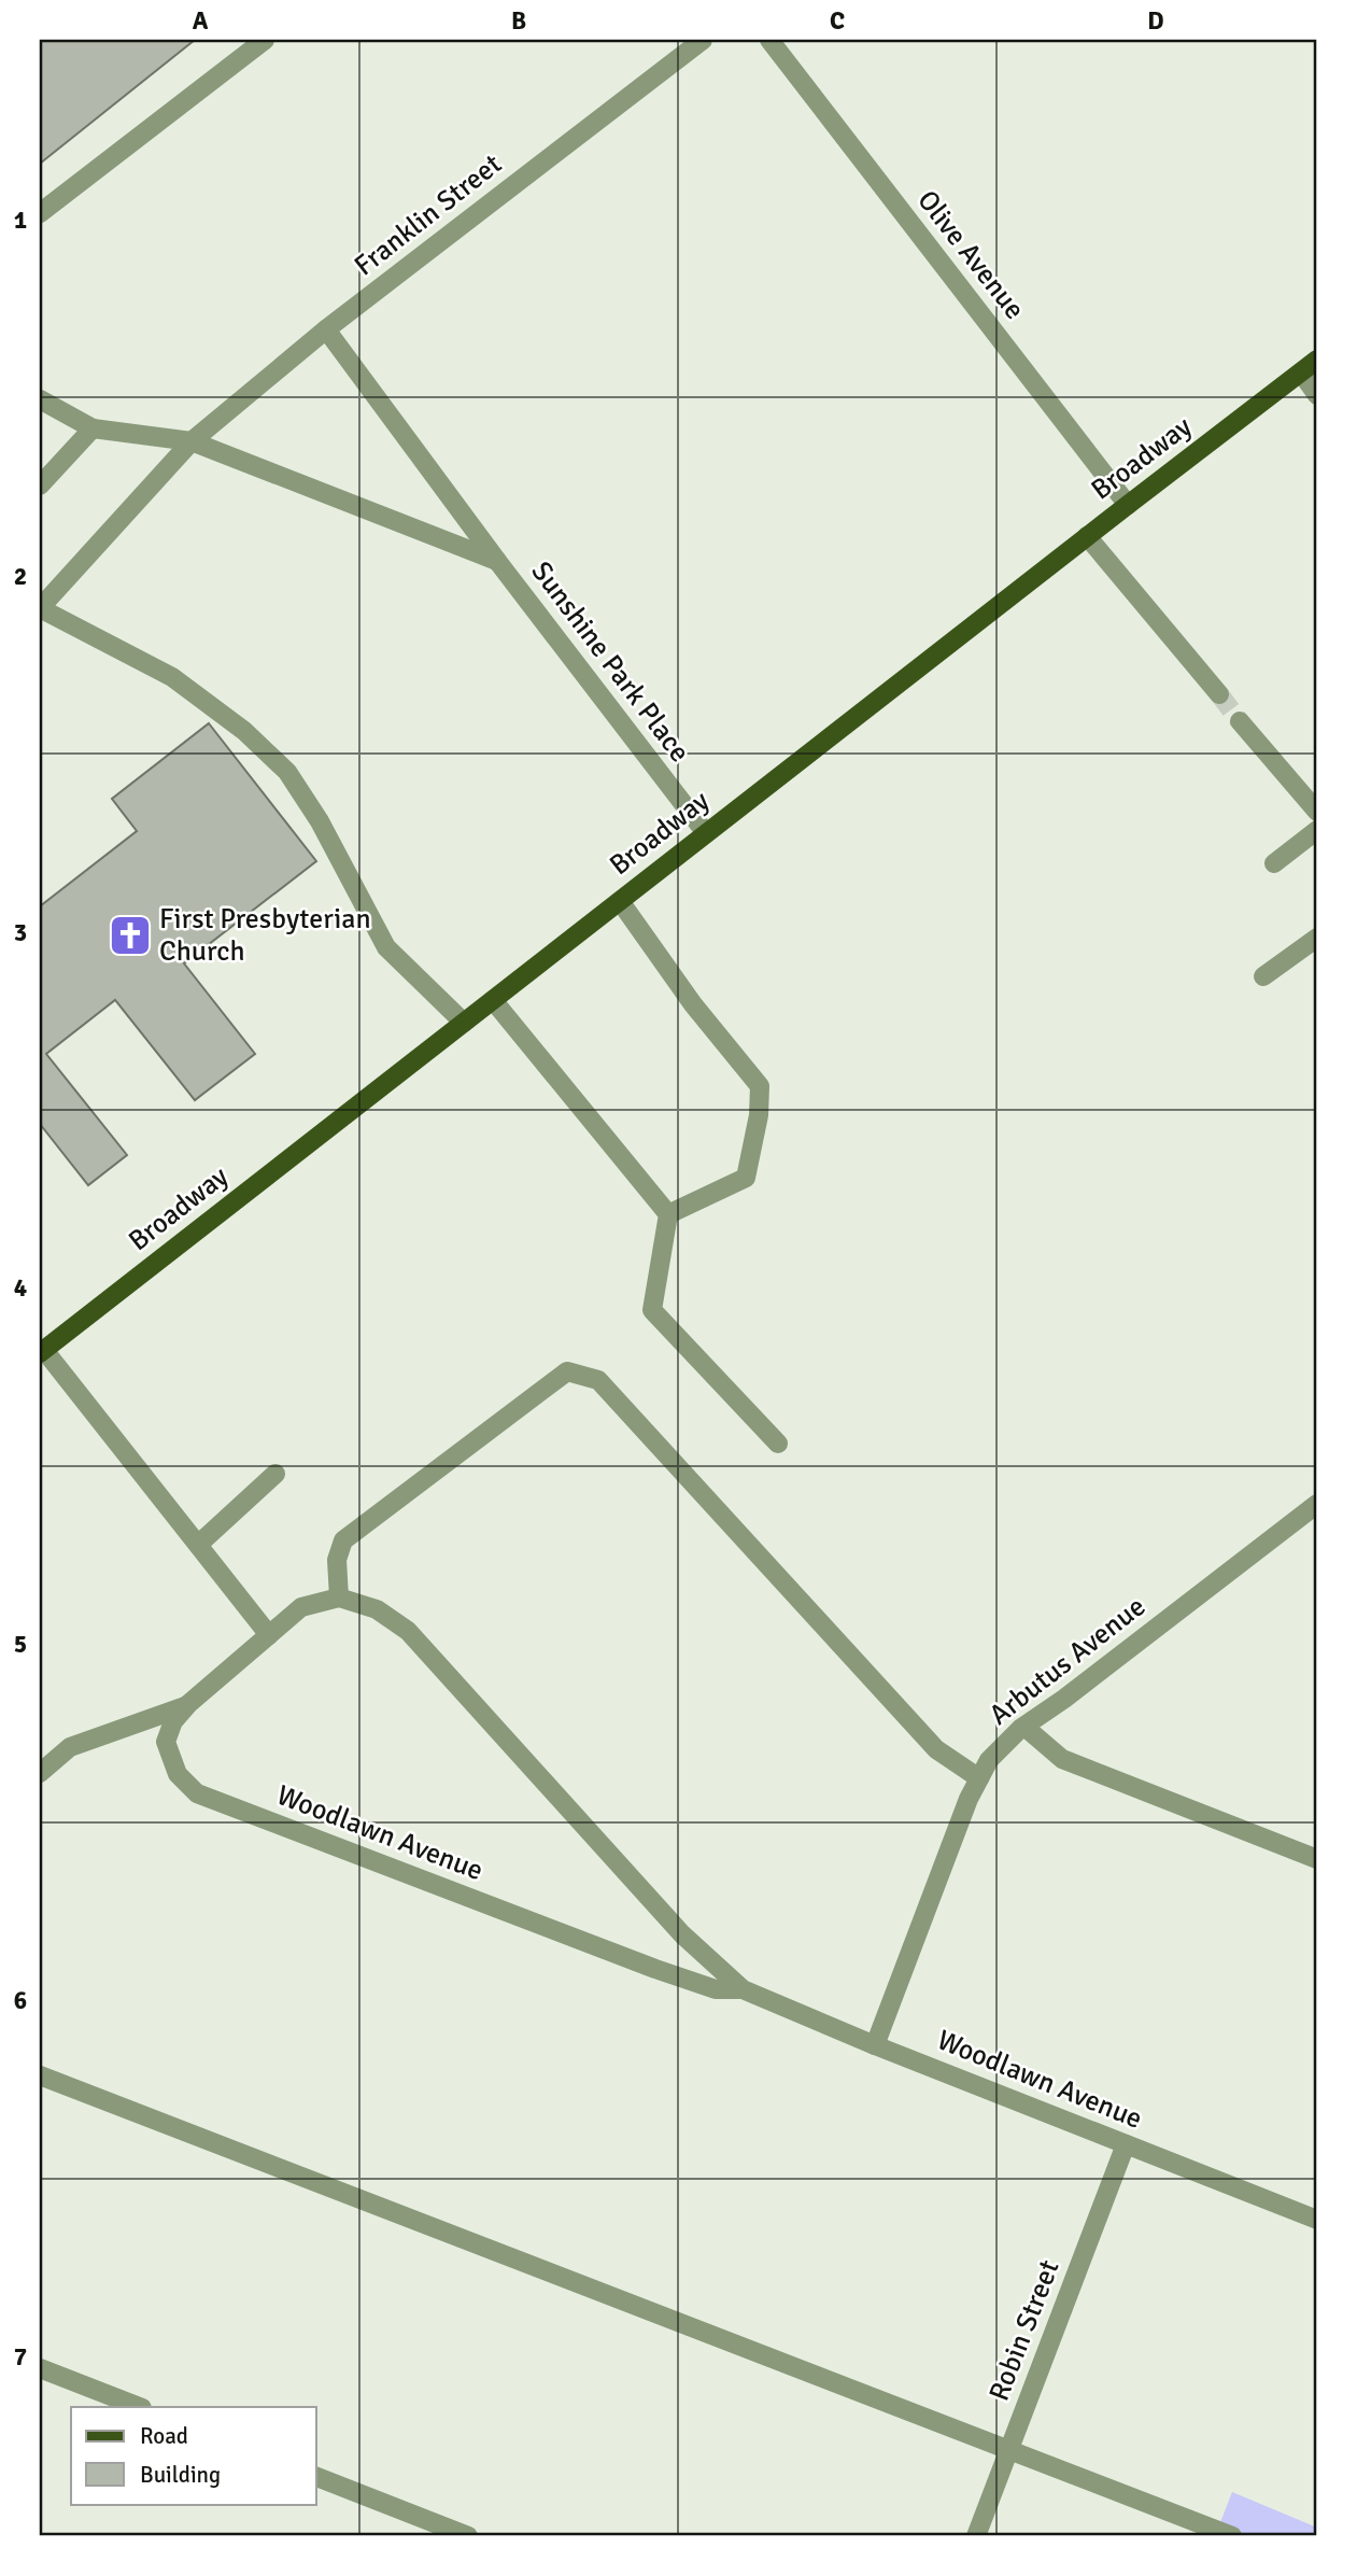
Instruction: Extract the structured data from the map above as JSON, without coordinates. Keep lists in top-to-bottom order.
{
  "streets": {
    "main road": ["Broadway"],
    "street": [
      "Franklin Street",
      "Olive Avenue",
      "Sunshine Park Place",
      "Arbutus Avenue",
      "Woodlawn Avenue",
      "Robin Street"
    ]
  },
  "crossings": [
    ["Franklin Street", "Broadway"],
    ["Franklin Street", "Sunshine Park Place"],
    ["Olive Avenue", "Broadway"],
    ["Broadway", "Sunshine Park Place"],
    ["Arbutus Avenue", "Woodlawn Avenue"],
    ["Woodlawn Avenue", "Robin Street"]
  ],
  "places": {
    "church": ["First Presbyterian Church"]
  },
  "legend": ["Road", "Building"],
  "grid": {
    "columns": [
      "A",
      "B",
      "C",
      "D"
    ],
    "rows": [
      "1",
      "2",
      "3",
      "4",
      "5",
      "6",
      "7"
    ]
  }
}
